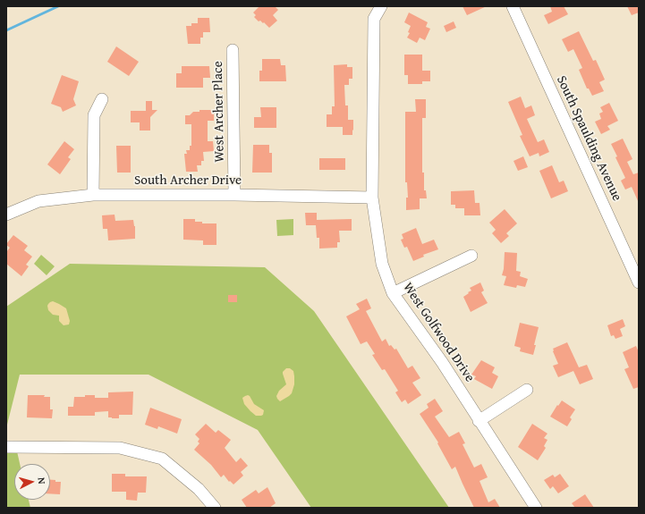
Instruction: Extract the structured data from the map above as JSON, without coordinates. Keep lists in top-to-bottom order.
{
  "streets": {
    "street": [
      "West Archer Place",
      "South Spaulding Avenue",
      "South Archer Drive",
      "West Golfwood Drive"
    ]
  },
  "crossings": [
    ["West Archer Place", "South Archer Drive"],
    ["South Archer Drive", "West Golfwood Drive"]
  ],
  "north": "right"
}
